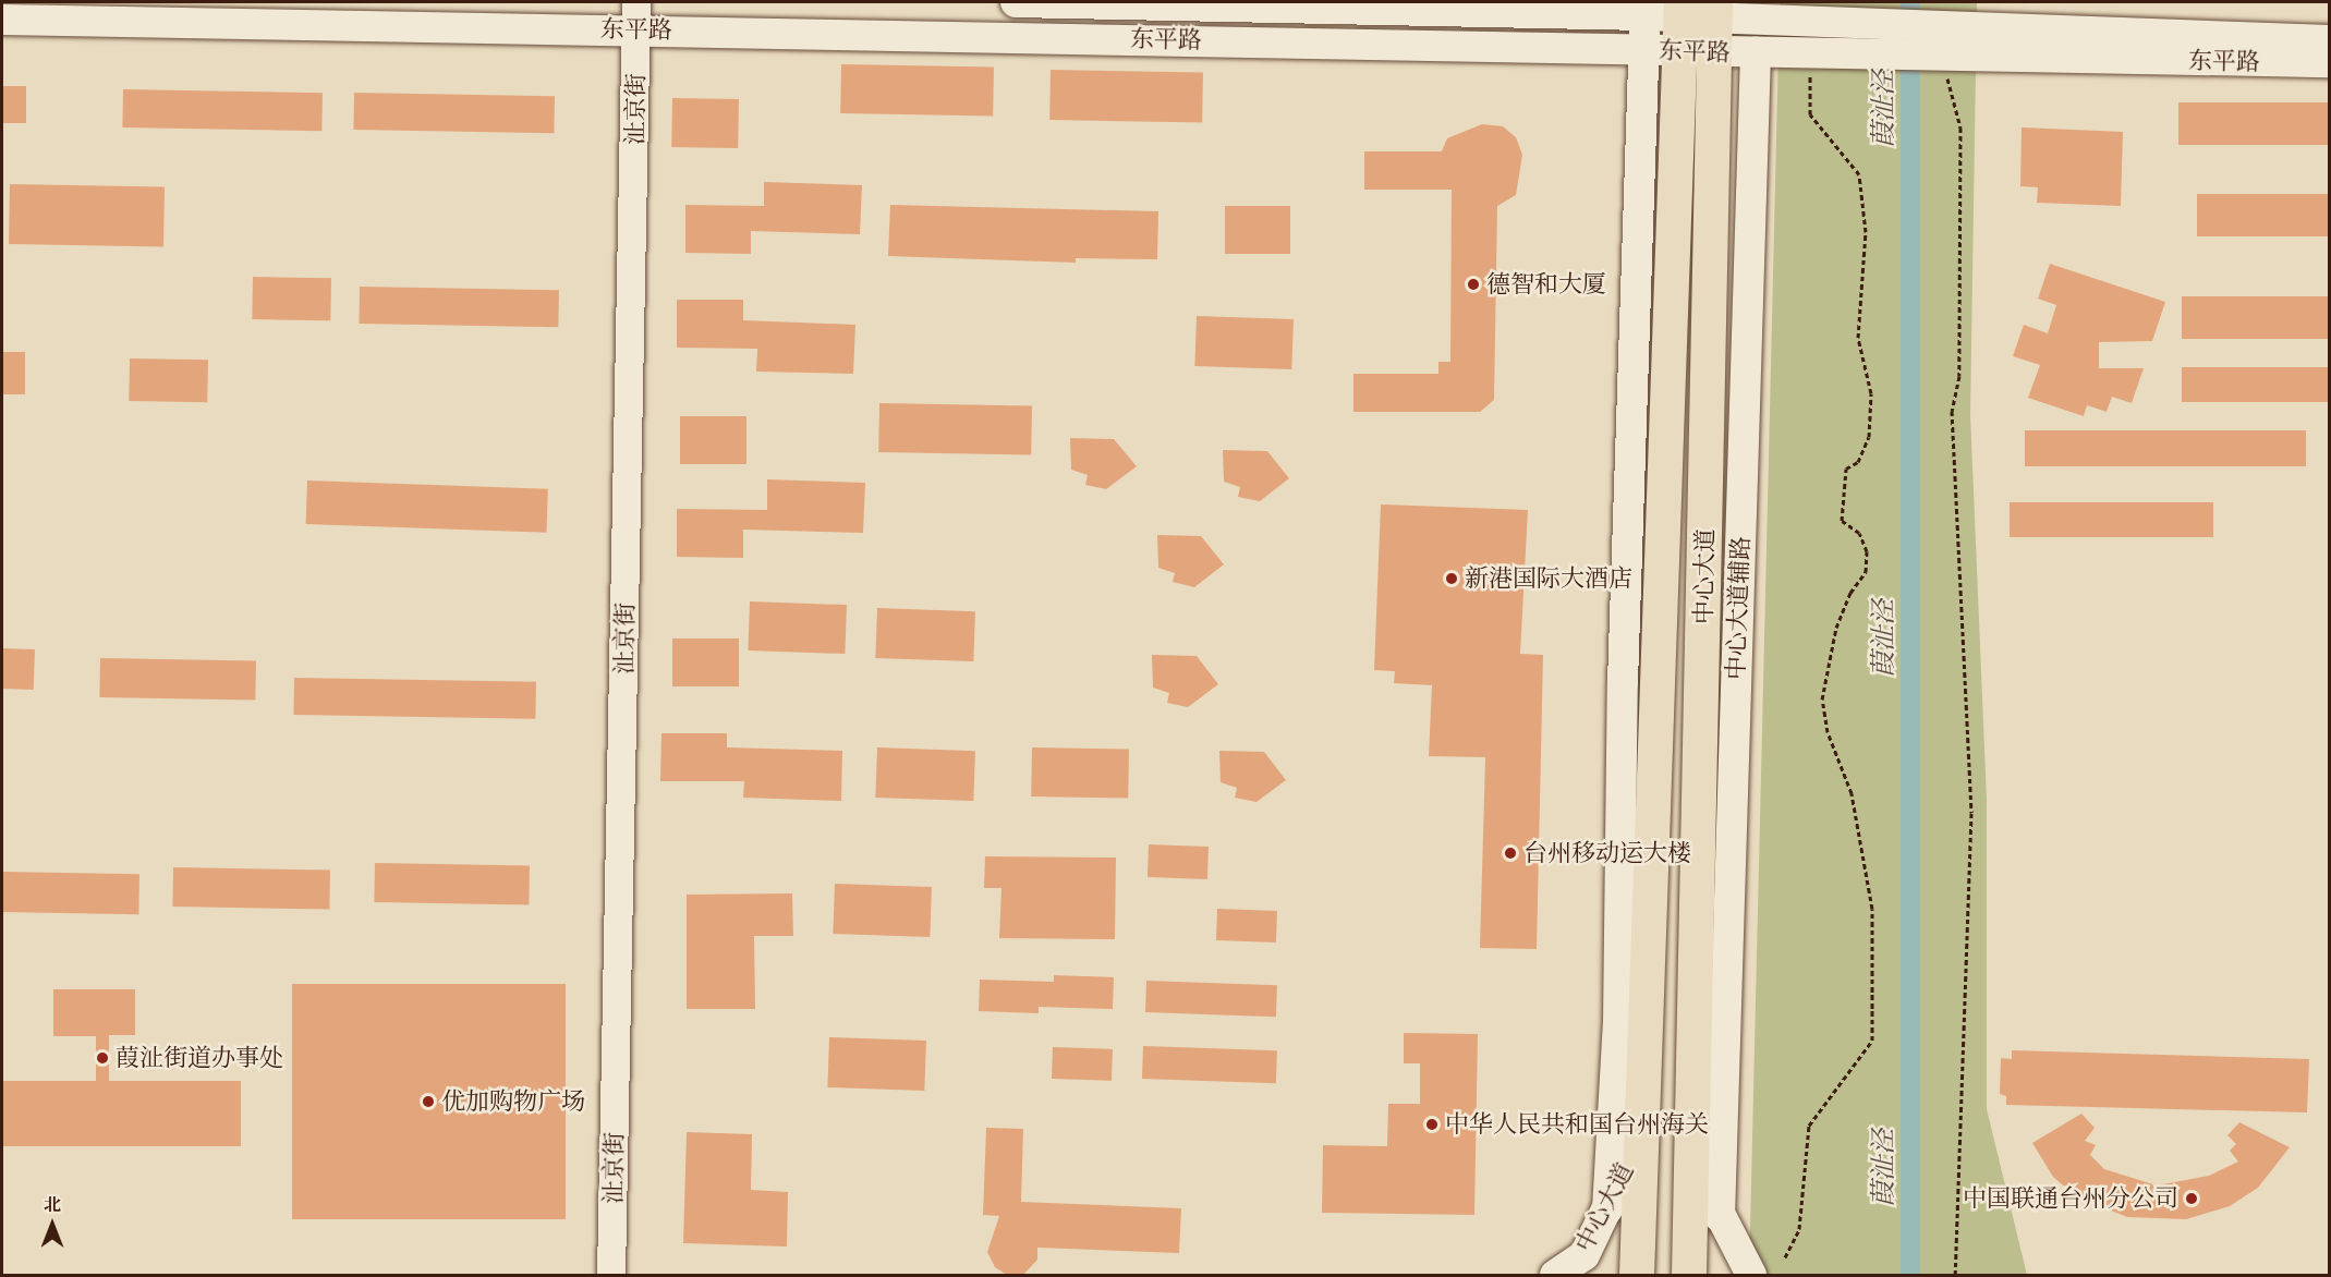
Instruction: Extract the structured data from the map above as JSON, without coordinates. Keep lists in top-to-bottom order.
{
  "streets": {
    "main road": ["东平路", "中心大道", "中心大道辅路"],
    "street": ["沚京街"]
  },
  "crossings": [
    ["东平路", "沚京街"],
    ["东平路", "中心大道"],
    ["东平路", "中心大道辅路"],
    ["中心大道", "中心大道辅路"]
  ],
  "water": ["葭沚泾"],
  "places": [
    "德智和大厦",
    "新港国际大酒店",
    "台州移动运大楼",
    "葭沚街道办事处",
    "优加购物广场",
    "中华人民共和国台州海关",
    "中国联通台州分公司"
  ],
  "north": "top"
}
